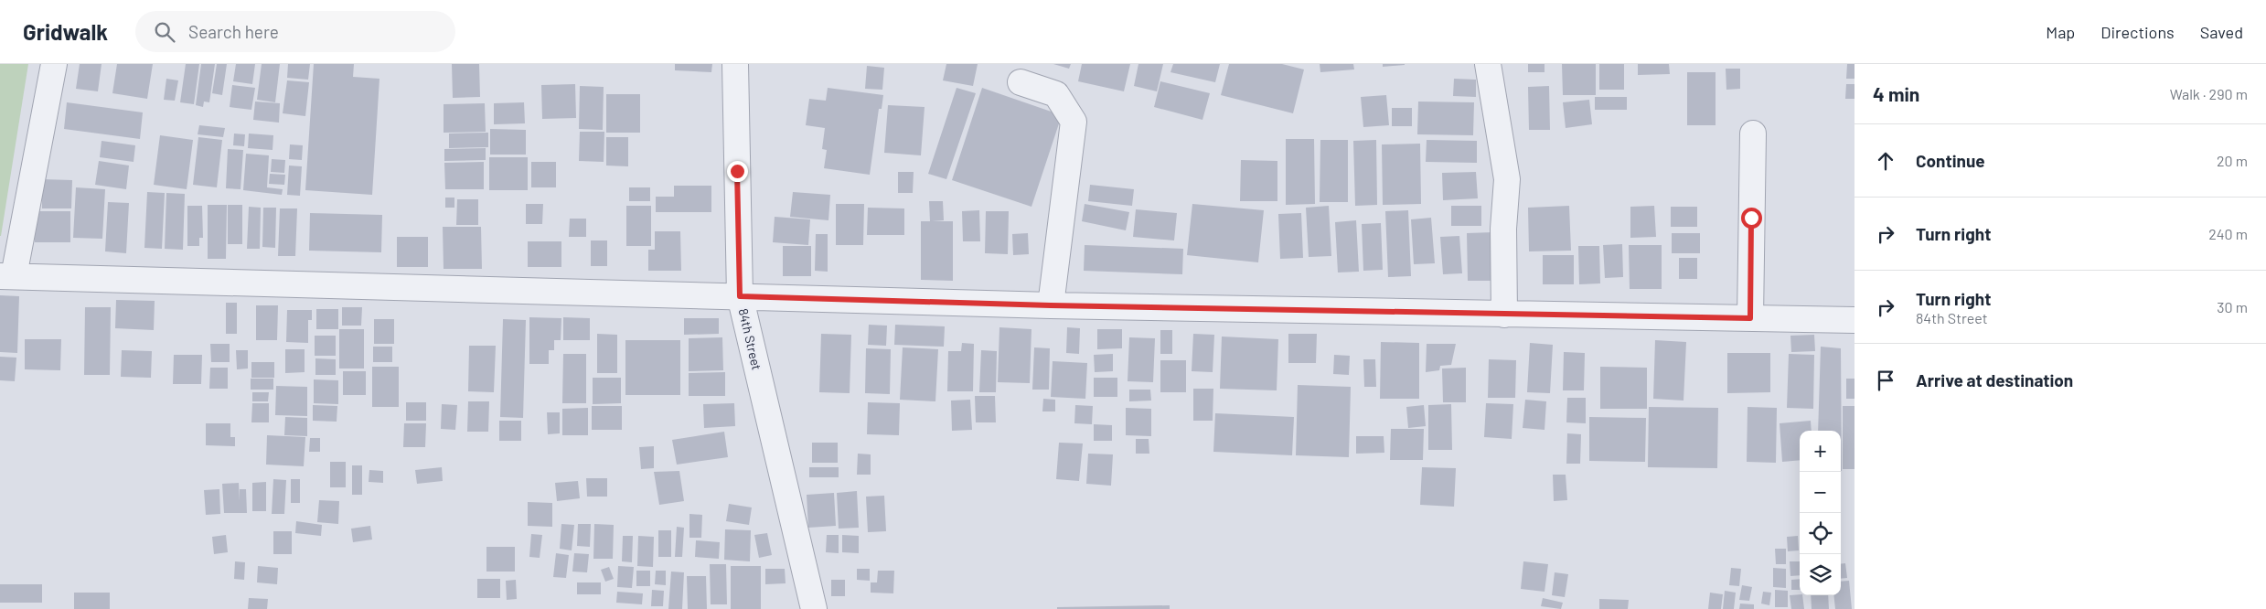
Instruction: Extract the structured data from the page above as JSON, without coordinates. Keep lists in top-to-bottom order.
{
  "streets": {
    "street": ["84th Street"]
  },
  "page": {
    "header": "Gridwalk",
    "search": "Search here",
    "nav": ["Map", "Directions", "Saved"],
    "heading": ["4 min", "Walk · 290 m"],
    "list": [
      ["Continue", "20 m"],
      ["Turn right", "240 m"],
      ["Turn right", "84th Street", "30 m"],
      "Arrive at destination"
    ],
    "map_buttons": ["+", "−"]
  }
}
